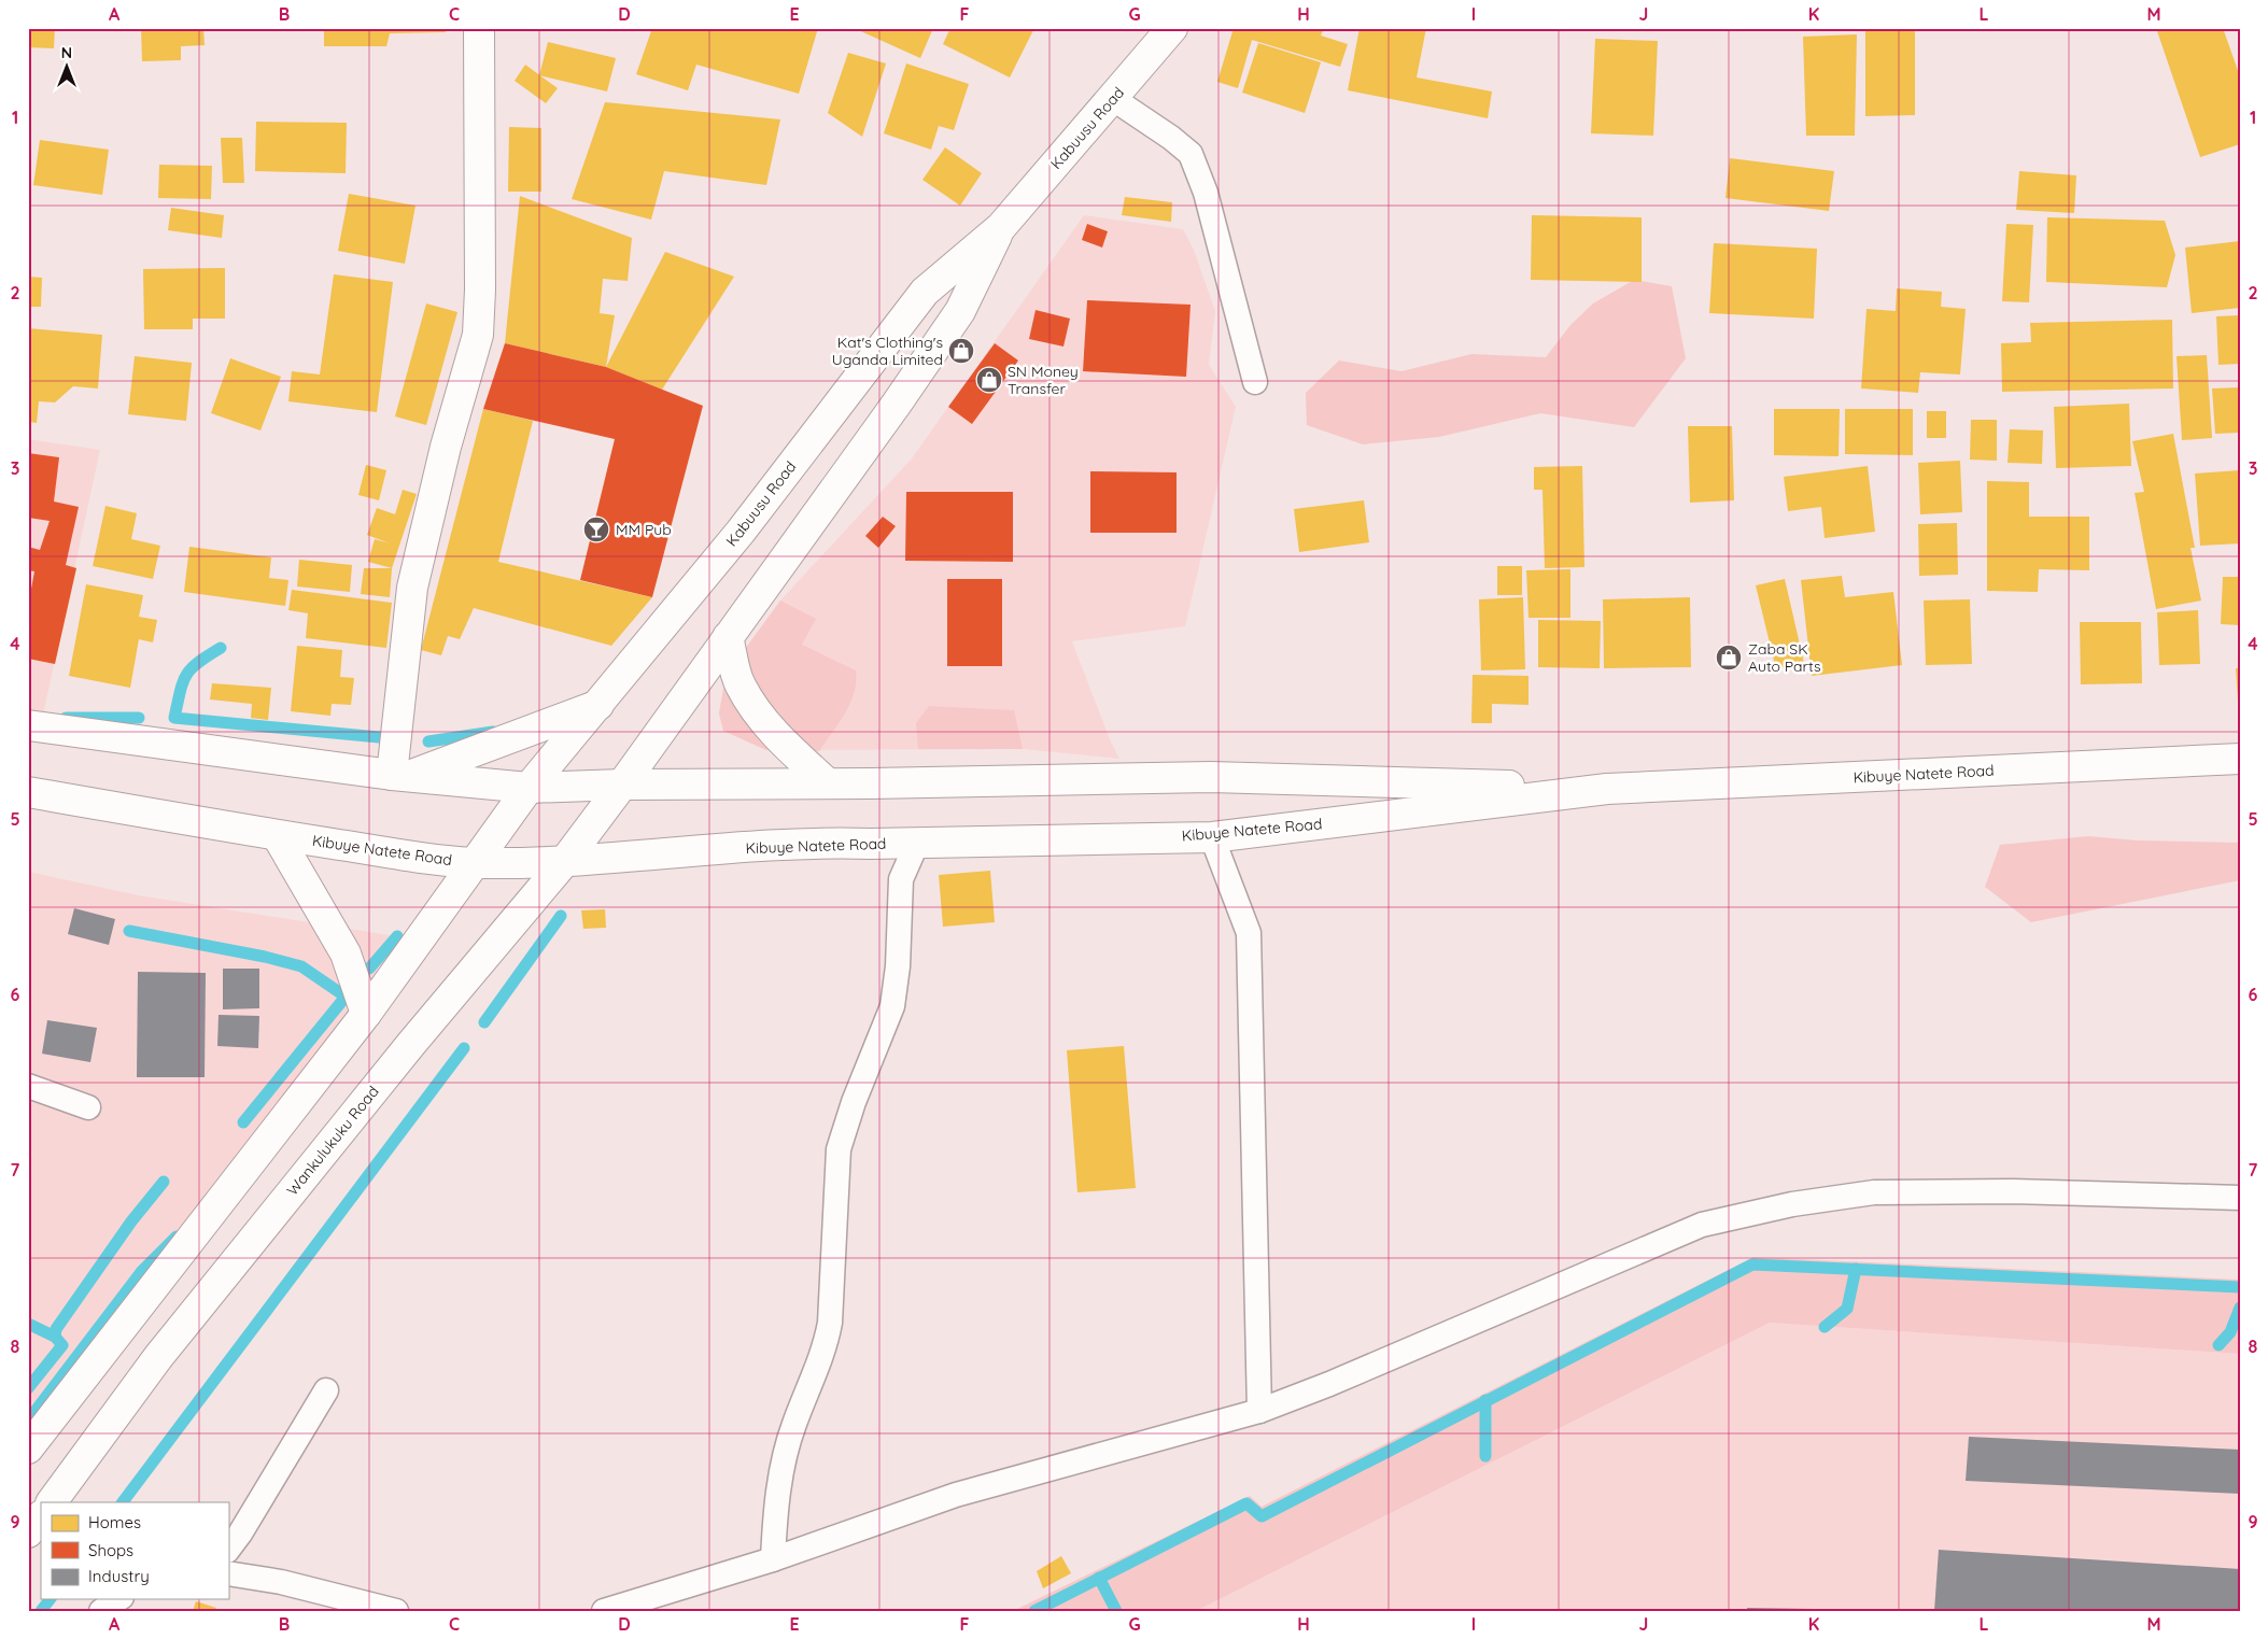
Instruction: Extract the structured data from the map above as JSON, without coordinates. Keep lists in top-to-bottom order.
{
  "streets": {
    "main road": ["Kabuusu Road", "Kibuye Natete Road", "Wankulukuku Road"]
  },
  "crossings": [
    ["Kabuusu Road", "Kibuye Natete Road"],
    ["Kabuusu Road", "Wankulukuku Road"],
    ["Kibuye Natete Road", "Wankulukuku Road"]
  ],
  "places": {
    "shop": ["Kat's Clothing's Uganda Limited", "SN Money Transfer", "Zaba SK Auto Parts"],
    "bar": ["MM Pub"]
  },
  "legend": ["Homes", "Shops", "Industry"],
  "north": "top",
  "grid": {
    "columns": [
      "A",
      "B",
      "C",
      "D",
      "E",
      "F",
      "G",
      "H",
      "I",
      "J",
      "K",
      "L",
      "M"
    ],
    "rows": [
      "1",
      "2",
      "3",
      "4",
      "5",
      "6",
      "7",
      "8",
      "9"
    ]
  }
}
